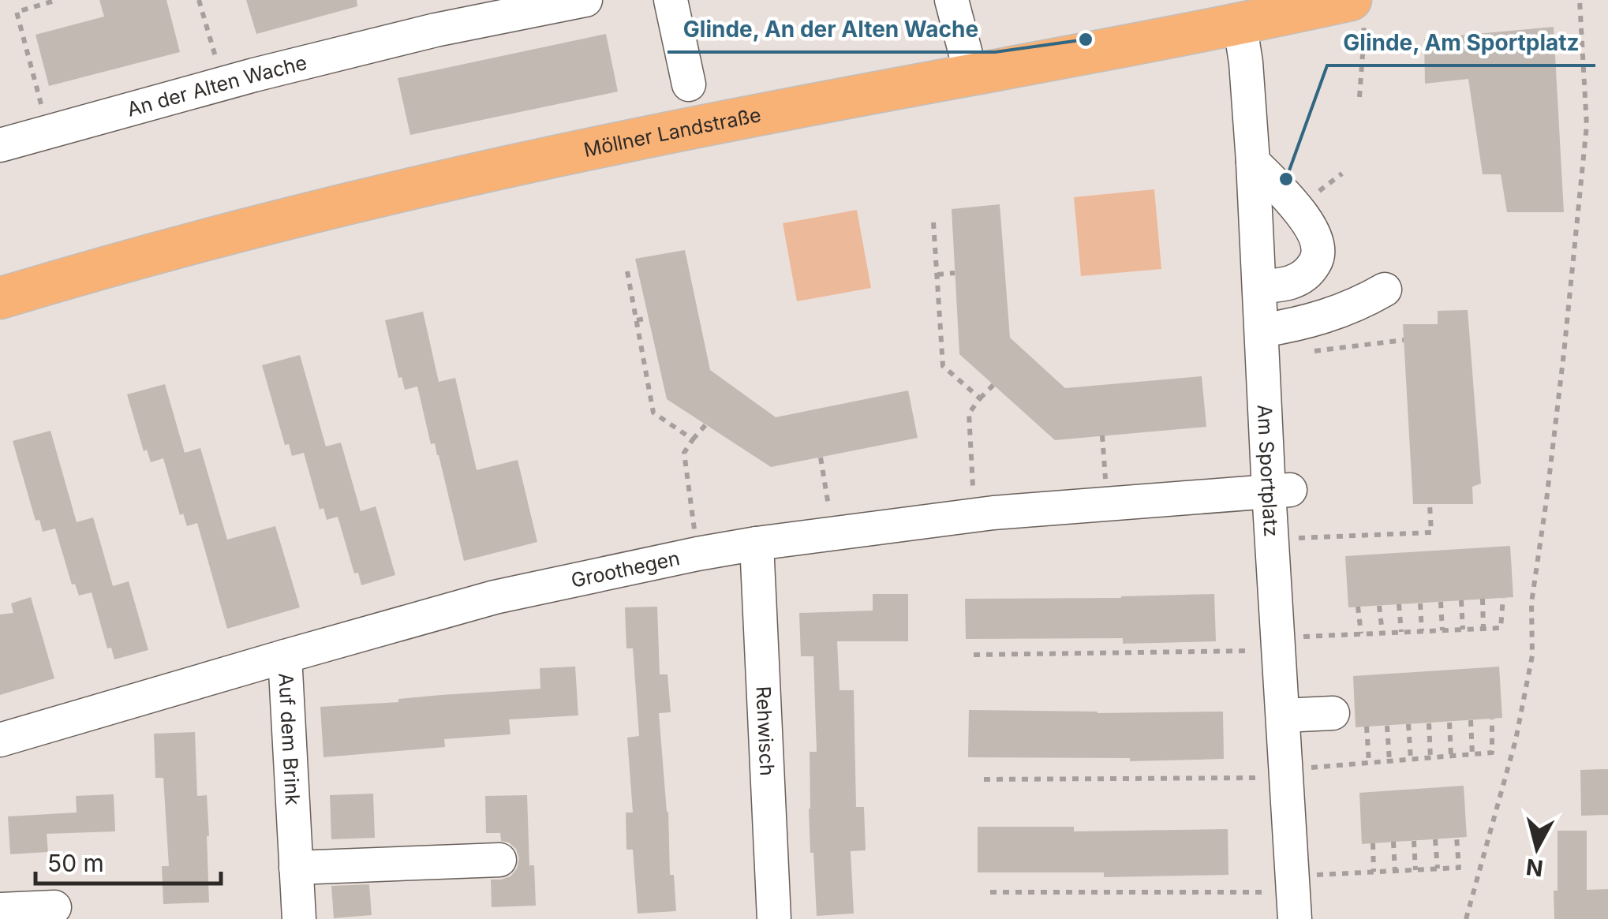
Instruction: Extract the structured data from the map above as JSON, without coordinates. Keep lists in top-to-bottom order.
{
  "streets": {
    "main road": ["Möllner Landstraße"],
    "street": [
      "An der Alten Wache",
      "Am Sportplatz",
      "Groothegen",
      "Rehwisch",
      "Auf dem Brink"
    ]
  },
  "crossings": [
    ["Möllner Landstraße", "Am Sportplatz"],
    ["Am Sportplatz", "Groothegen"],
    ["Groothegen", "Rehwisch"],
    ["Groothegen", "Auf dem Brink"]
  ],
  "places": ["Glinde, An der Alten Wache", "Glinde, Am Sportplatz"],
  "scale_bar": "50 m",
  "north": "bottom"
}
